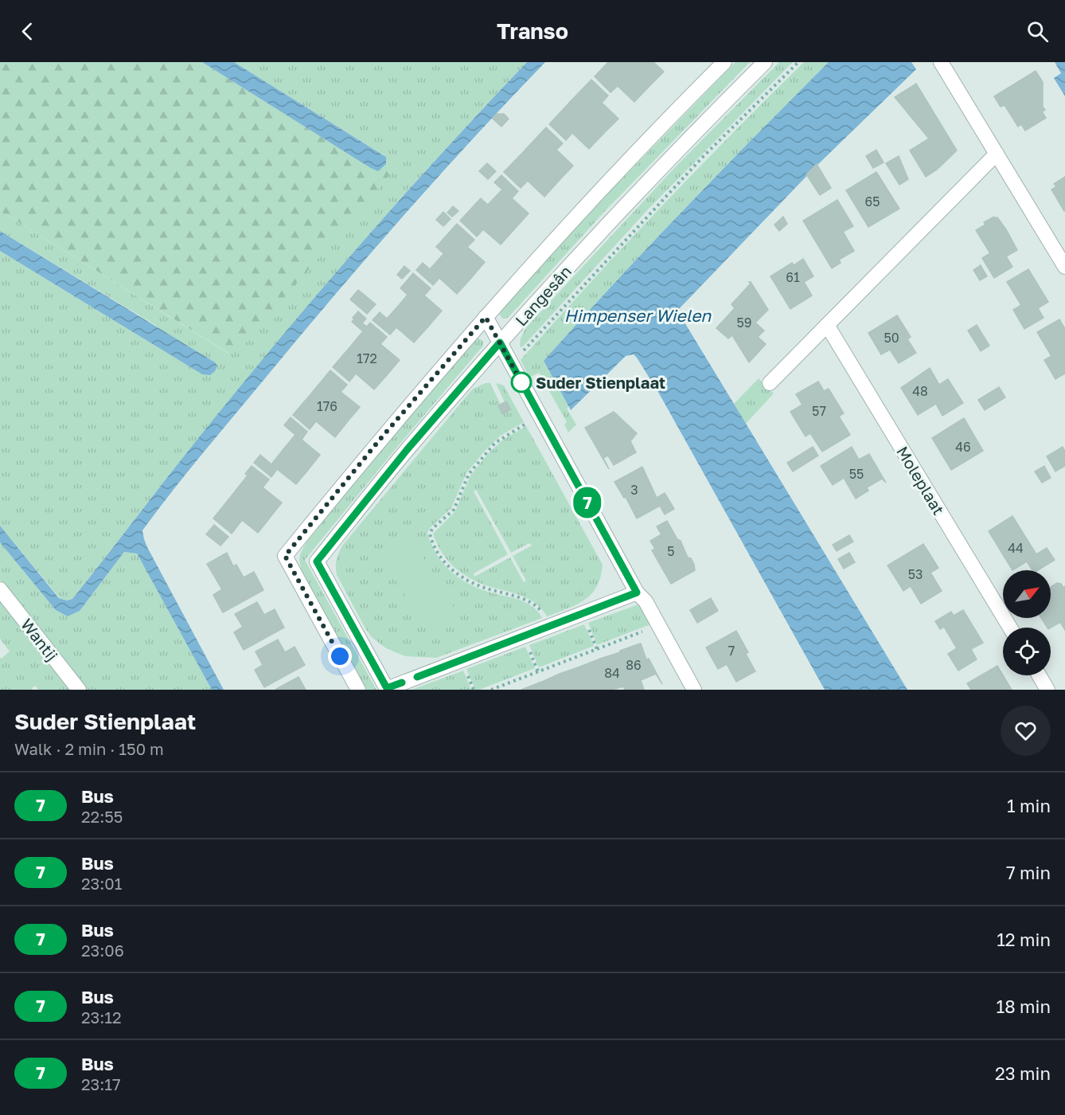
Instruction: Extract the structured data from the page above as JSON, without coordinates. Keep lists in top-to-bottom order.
{
  "streets": {
    "street": ["Langesân", "Moleplaat", "Wantij"]
  },
  "water": ["Himpenser Wielen"],
  "places": ["Suder Stienplaat"],
  "lines": ["bus line 7"],
  "house_numbers": [
    "65",
    "61",
    "59",
    "50",
    "172",
    "48",
    "176",
    "57",
    "46",
    "55",
    "3",
    "44",
    "5",
    "53",
    "7",
    "86",
    "84"
  ],
  "north": "top right",
  "page": {
    "header": "Transo",
    "on_map": "7",
    "heading": ["Suder Stienplaat", "Walk · 2 min · 150 m"],
    "list": [
      {
        "mark": "7",
        "name": "Bus",
        "note": "22:55",
        "value": "1 min"
      },
      {
        "mark": "7",
        "name": "Bus",
        "note": "23:01",
        "value": "7 min"
      },
      {
        "mark": "7",
        "name": "Bus",
        "note": "23:06",
        "value": "12 min"
      },
      {
        "mark": "7",
        "name": "Bus",
        "note": "23:12",
        "value": "18 min"
      },
      {
        "mark": "7",
        "name": "Bus",
        "note": "23:17",
        "value": "23 min"
      }
    ]
  }
}
